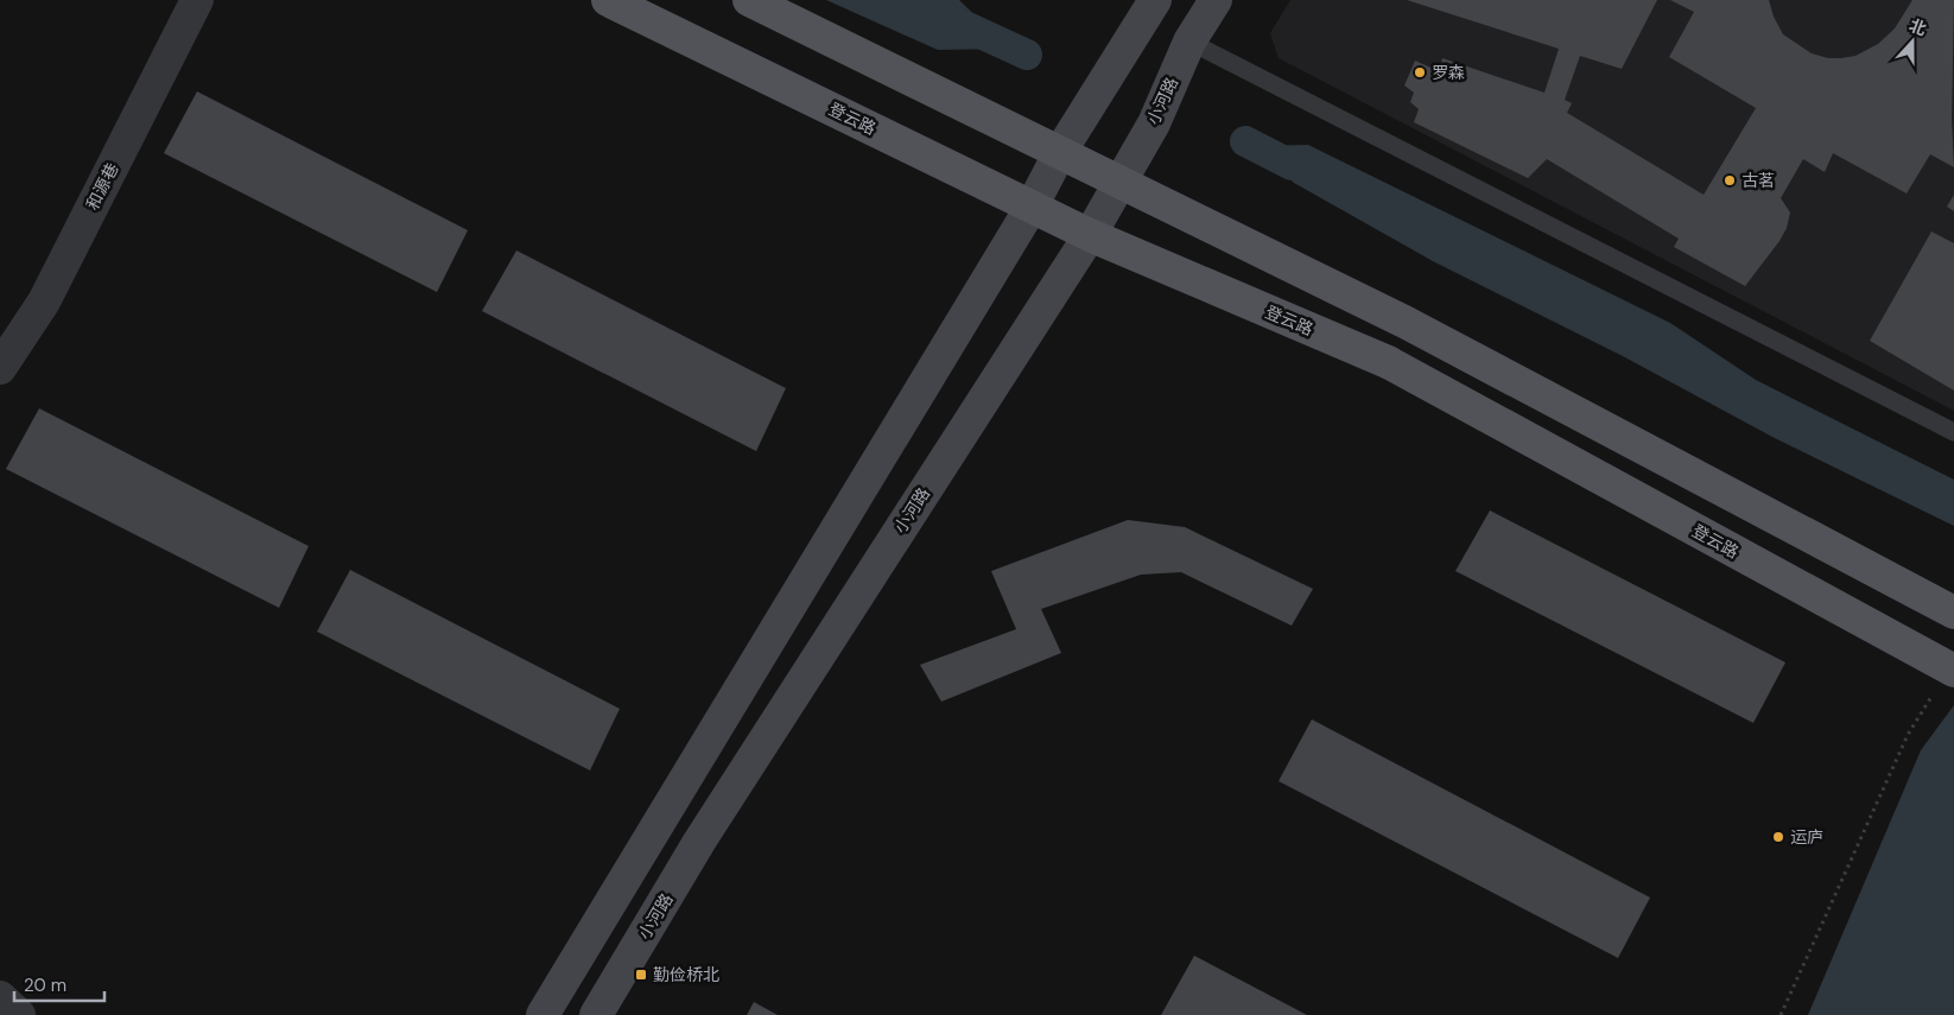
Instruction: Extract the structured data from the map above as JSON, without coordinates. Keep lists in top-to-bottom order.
{
  "streets": {
    "main road": ["小河路", "登云路"],
    "street": ["和源巷"]
  },
  "crossings": [
    ["小河路", "登云路"]
  ],
  "places": {
    "other": ["罗森", "古茗", "运庐"],
    "transit": ["勤俭桥北"]
  },
  "scale_bar": "20 m",
  "north": "top"
}
